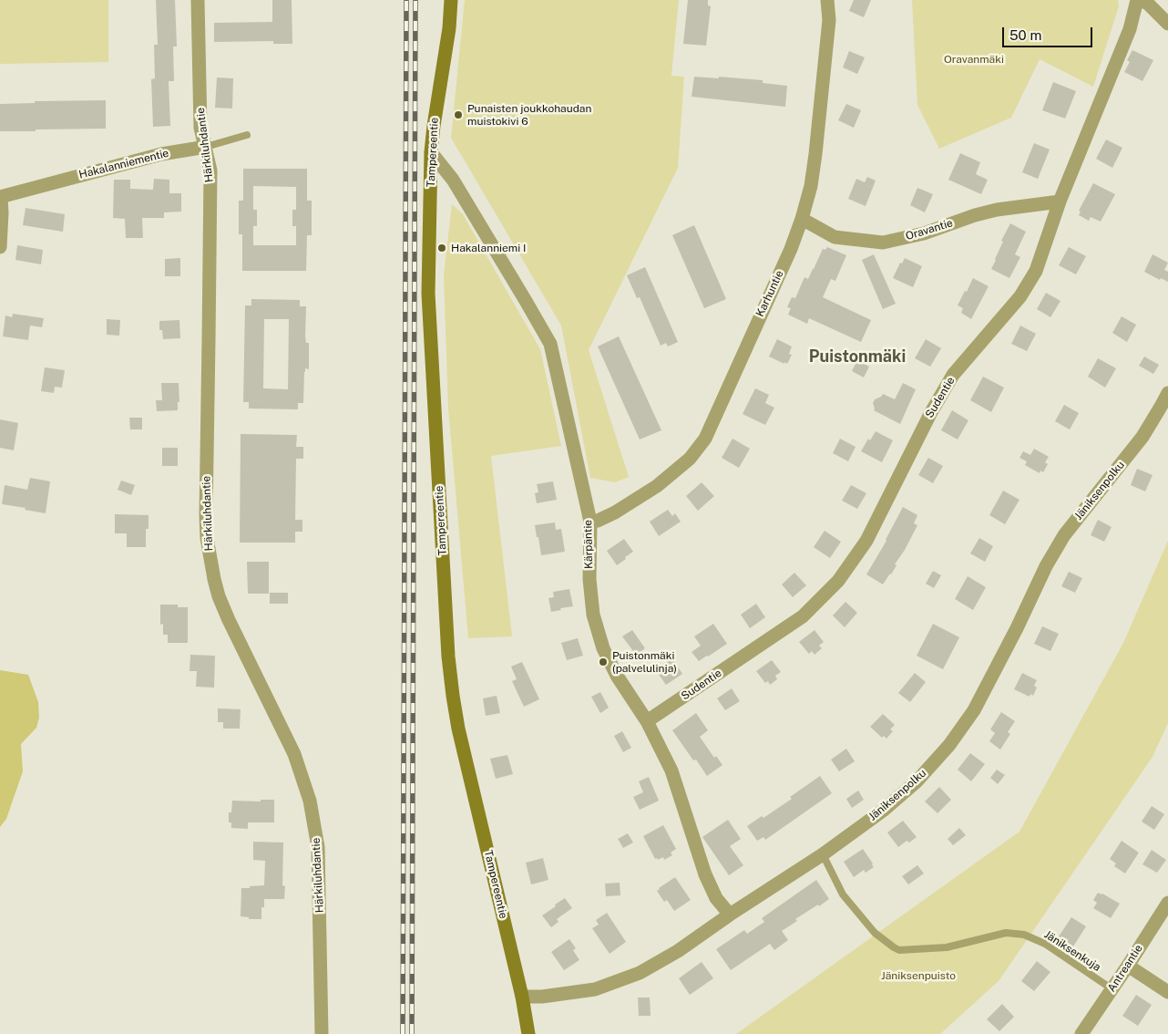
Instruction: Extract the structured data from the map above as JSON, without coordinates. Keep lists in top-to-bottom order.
{
  "streets": {
    "main road": ["Tampereentie"],
    "street": [
      "Härkiluhdantie",
      "Hakalanniementie",
      "Oravantie",
      "Karhuntie",
      "Sudentie",
      "Jäniksenpolku",
      "Kärpäntie",
      "Antreantie"
    ],
    "lane": ["Jäniksenkuja"]
  },
  "crossings": [
    ["Härkiluhdantie", "Hakalanniementie"],
    ["Tampereentie", "Jäniksenpolku"],
    ["Tampereentie", "Kärpäntie"],
    ["Oravantie", "Karhuntie"],
    ["Oravantie", "Sudentie"],
    ["Karhuntie", "Kärpäntie"],
    ["Sudentie", "Kärpäntie"],
    ["Jäniksenpolku", "Kärpäntie"],
    ["Jäniksenpolku", "Jäniksenkuja"],
    ["Jäniksenkuja", "Antreantie"]
  ],
  "districts": ["Puistonmäki"],
  "parks": ["Oravanmäki", "Jäniksenpuisto"],
  "places": ["Punaisten joukkohaudan muistokivi 6", "Hakalanniemi I", "Puistonmäki (palvelulinja)"],
  "scale_bar": "50 m"
}
